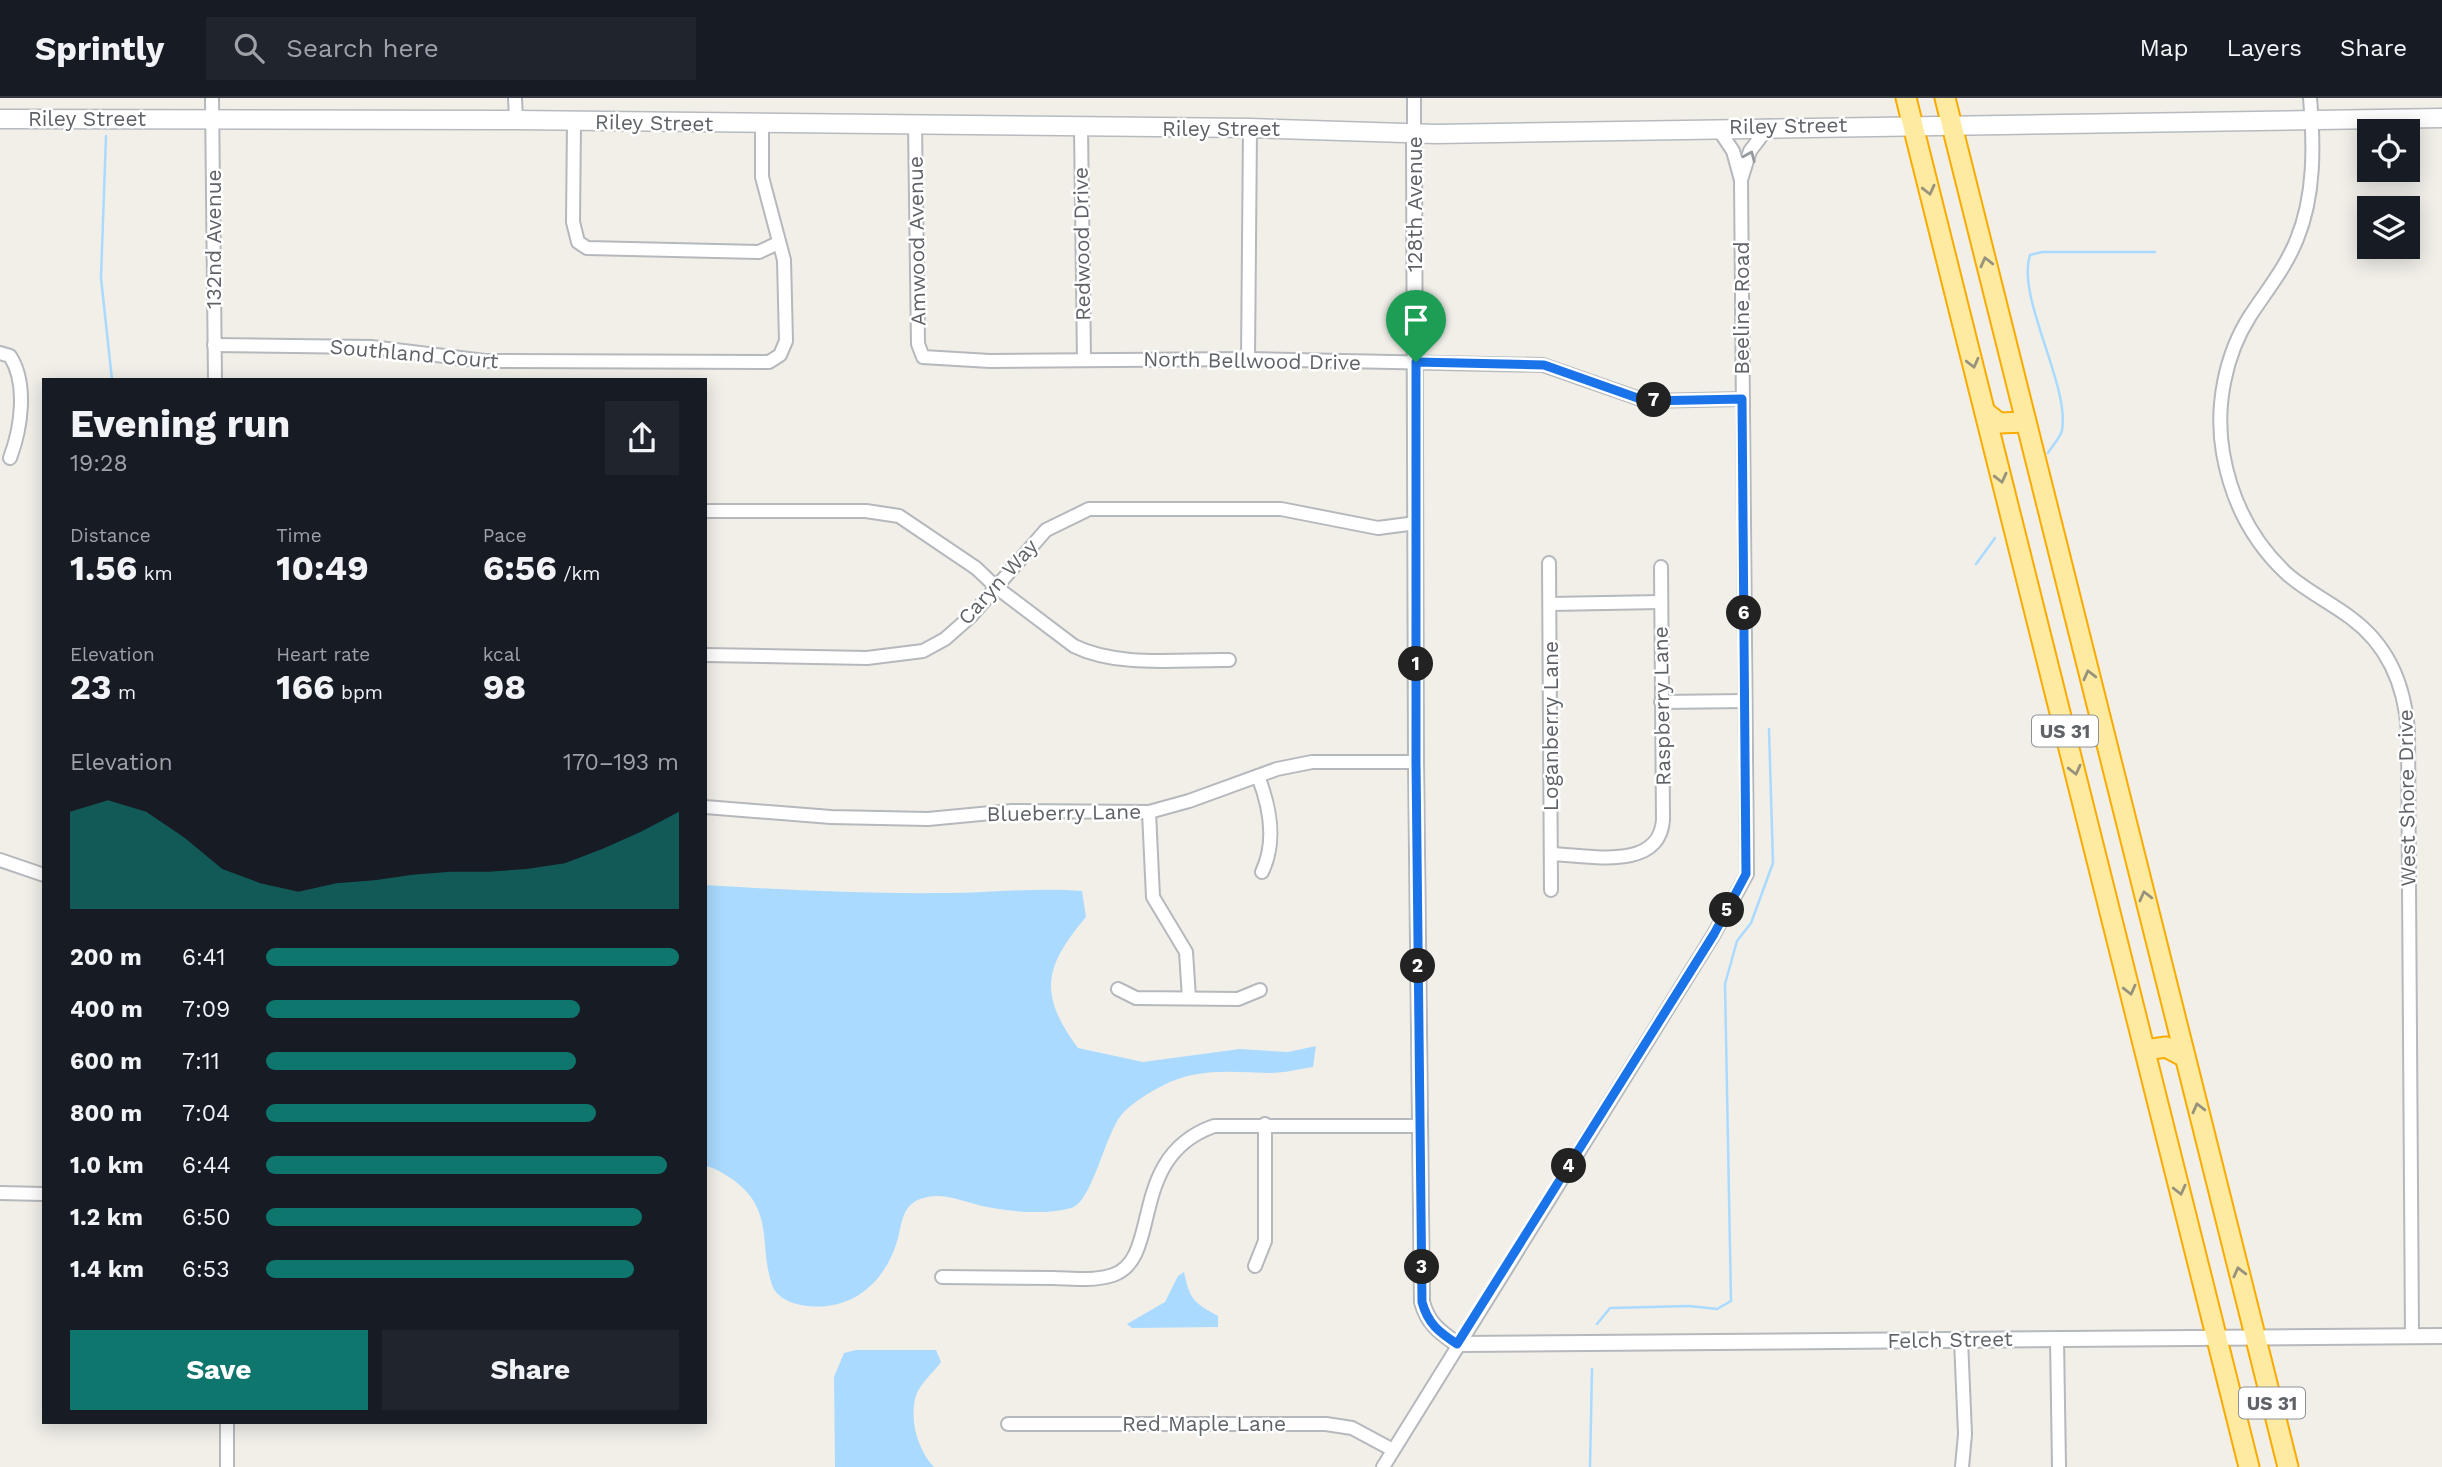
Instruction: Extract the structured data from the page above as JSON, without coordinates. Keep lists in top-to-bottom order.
{
  "streets": {
    "highway": ["US 31"],
    "main road": ["Riley Street"],
    "street": [
      "128th Avenue",
      "132nd Avenue",
      "Amwood Avenue",
      "Redwood Drive",
      "Beeline Road",
      "Southland Court",
      "North Bellwood Drive",
      "Caryn Way",
      "Raspberry Lane",
      "Loganberry Lane",
      "West Shore Drive",
      "Blueberry Lane",
      "Felch Street",
      "Red Maple Lane"
    ]
  },
  "crossings": [
    ["Riley Street", "128th Avenue"],
    ["Riley Street", "132nd Avenue"],
    ["Riley Street", "Amwood Avenue"],
    ["Riley Street", "Redwood Drive"],
    ["Riley Street", "Beeline Road"],
    ["Riley Street", "US 31"],
    ["Riley Street", "West Shore Drive"],
    ["128th Avenue", "Beeline Road"],
    ["128th Avenue", "North Bellwood Drive"],
    ["128th Avenue", "Caryn Way"],
    ["128th Avenue", "Blueberry Lane"],
    ["128th Avenue", "Felch Street"],
    ["132nd Avenue", "Southland Court"],
    ["Amwood Avenue", "North Bellwood Drive"],
    ["Redwood Drive", "North Bellwood Drive"],
    ["Beeline Road", "North Bellwood Drive"],
    ["Beeline Road", "Felch Street"],
    ["Beeline Road", "Red Maple Lane"],
    ["Raspberry Lane", "Loganberry Lane"],
    ["US 31", "Felch Street"],
    ["West Shore Drive", "Felch Street"]
  ],
  "page": {
    "header": "Sprintly",
    "search": "Search here",
    "nav": ["Map", "Layers", "Share"],
    "heading": ["Evening run", "19:28"],
    "pins": [
      "7",
      "6",
      "1",
      "5",
      "2",
      "4",
      "3"
    ],
    "stats": [
      ["Distance", "1.56 km"],
      ["Time", "10:49"],
      ["Pace", "6:56 /km"],
      ["Elevation", "23 m"],
      ["Heart rate", "166 bpm"],
      ["kcal", "98"]
    ],
    "chart": ["Elevation", "170–193 m"],
    "list": [
      {
        "name": "200 m",
        "note": "6:41"
      },
      {
        "name": "400 m",
        "note": "7:09"
      },
      {
        "name": "600 m",
        "note": "7:11"
      },
      {
        "name": "800 m",
        "note": "7:04"
      },
      {
        "name": "1.0 km",
        "note": "6:44"
      },
      {
        "name": "1.2 km",
        "note": "6:50"
      },
      {
        "name": "1.4 km",
        "note": "6:53"
      }
    ],
    "buttons": ["Save", "Share"]
  }
}
